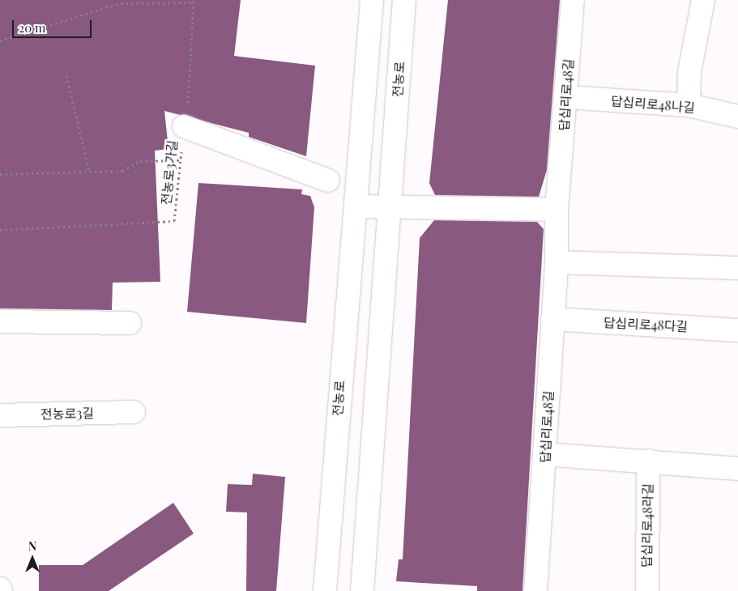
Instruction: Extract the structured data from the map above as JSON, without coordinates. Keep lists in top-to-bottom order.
{
  "streets": {
    "street": [
      "전농로",
      "답십리로48길",
      "답십리로48나길",
      "답십리로48다길",
      "전농로3길",
      "답십리로48라길"
    ],
    "path": ["전농로3가길"]
  },
  "crossings": [
    ["답십리로48길", "답십리로48나길"],
    ["답십리로48길", "답십리로48다길"]
  ],
  "scale_bar": "20 m",
  "north": "top"
}
